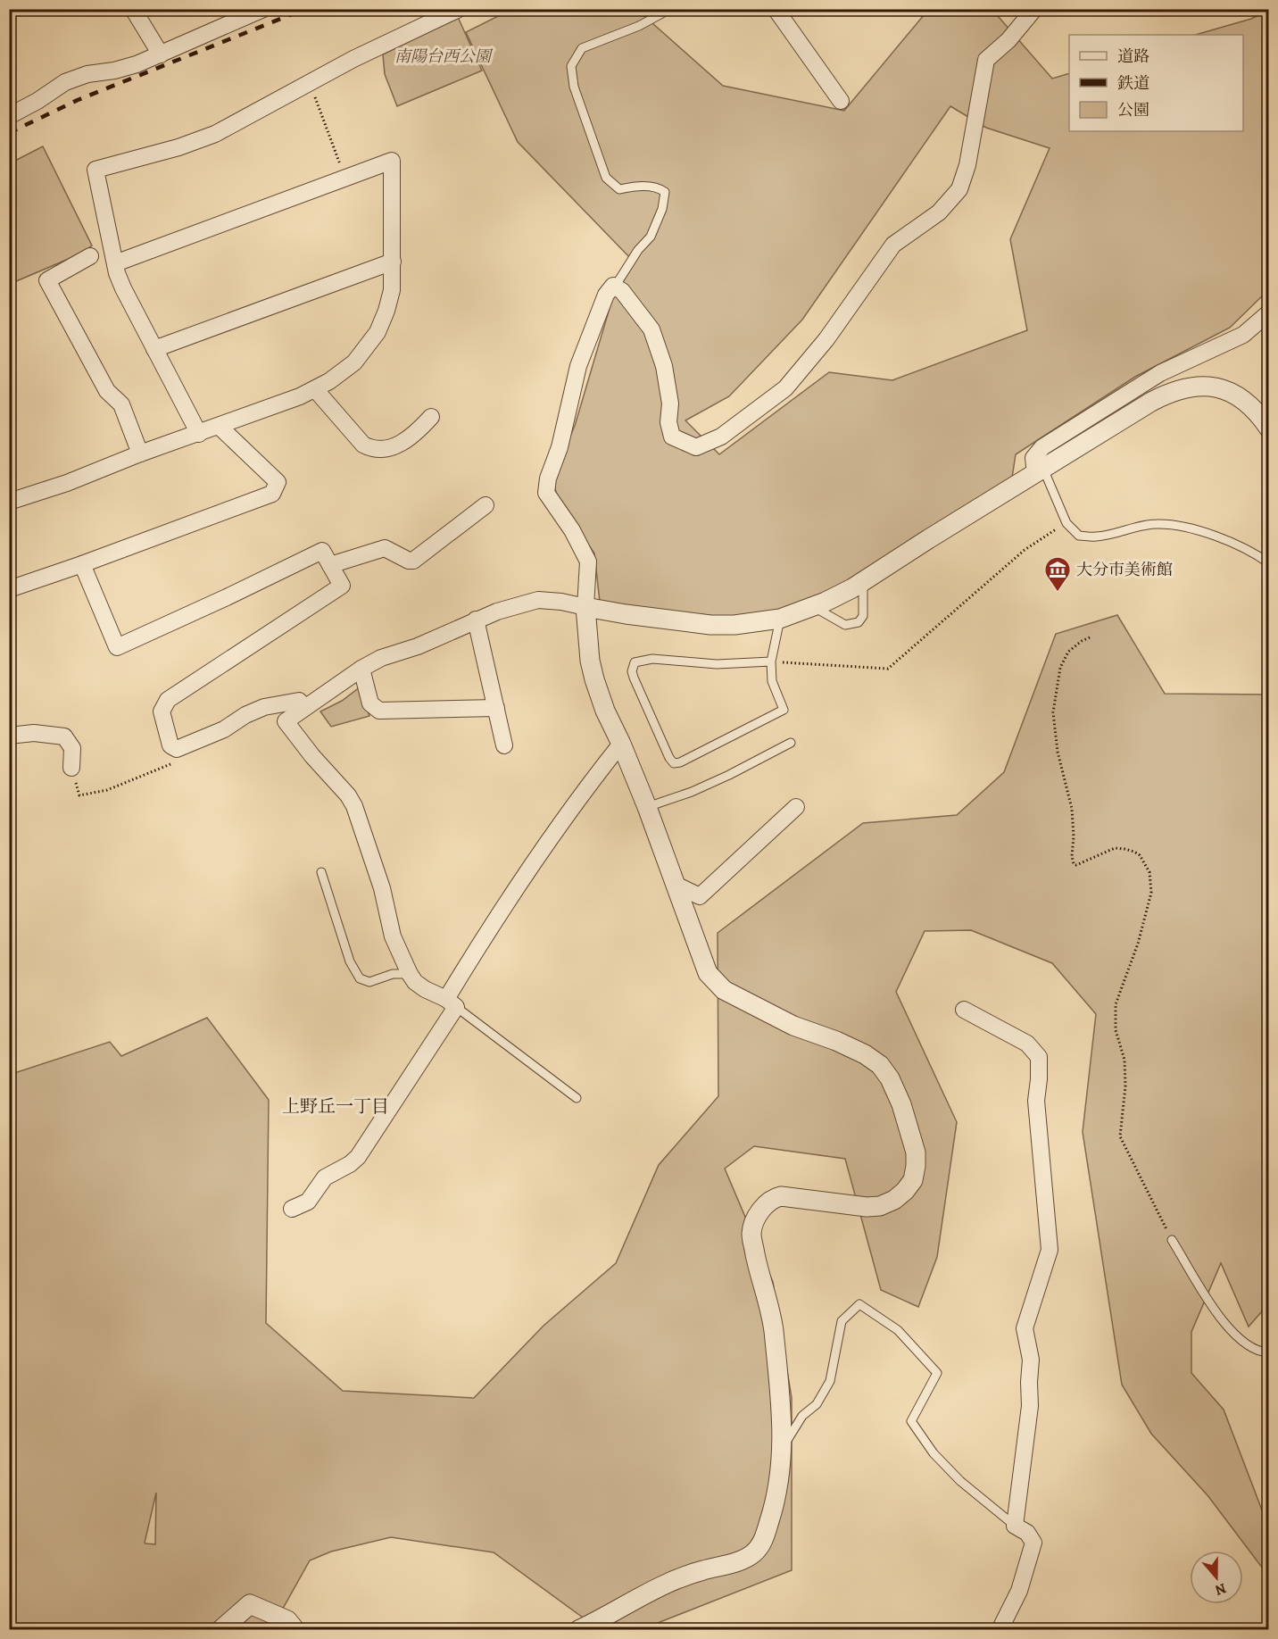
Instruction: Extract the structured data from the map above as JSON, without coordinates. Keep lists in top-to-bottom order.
{
  "districts": ["上野丘一丁目"],
  "parks": ["南陽台西公園"],
  "places": {
    "museum": ["大分市美術館"]
  },
  "legend": ["道路", "鉄道", "公園"],
  "north": "bottom"
}
